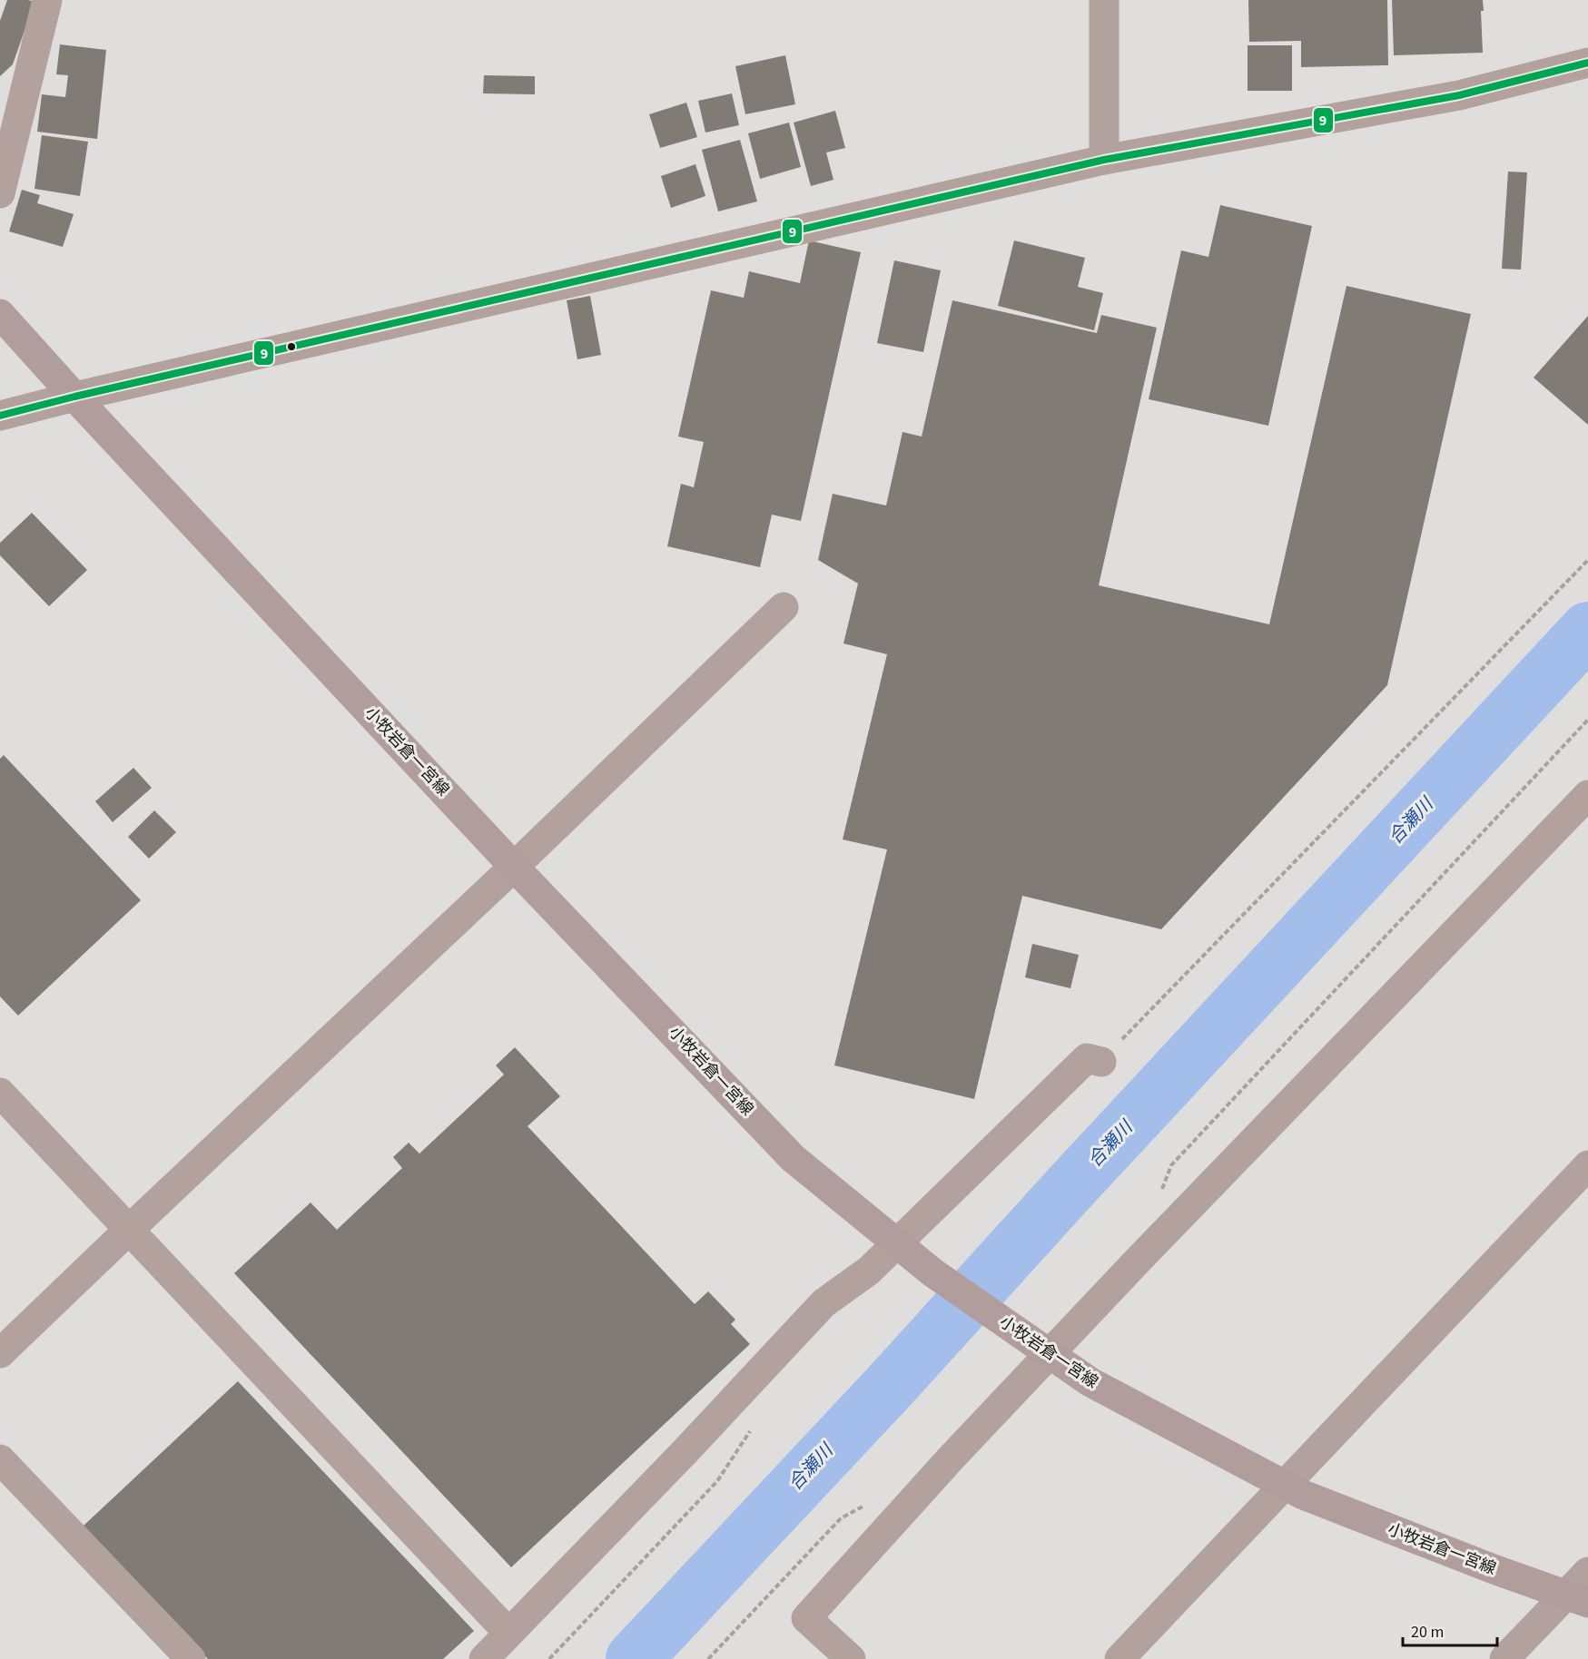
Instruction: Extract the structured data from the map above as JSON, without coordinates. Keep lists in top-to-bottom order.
{
  "streets": {
    "main road": ["小牧岩倉一宮線"]
  },
  "water": ["合瀬川"],
  "lines": ["transit line 9"],
  "scale_bar": "20 m"
}
